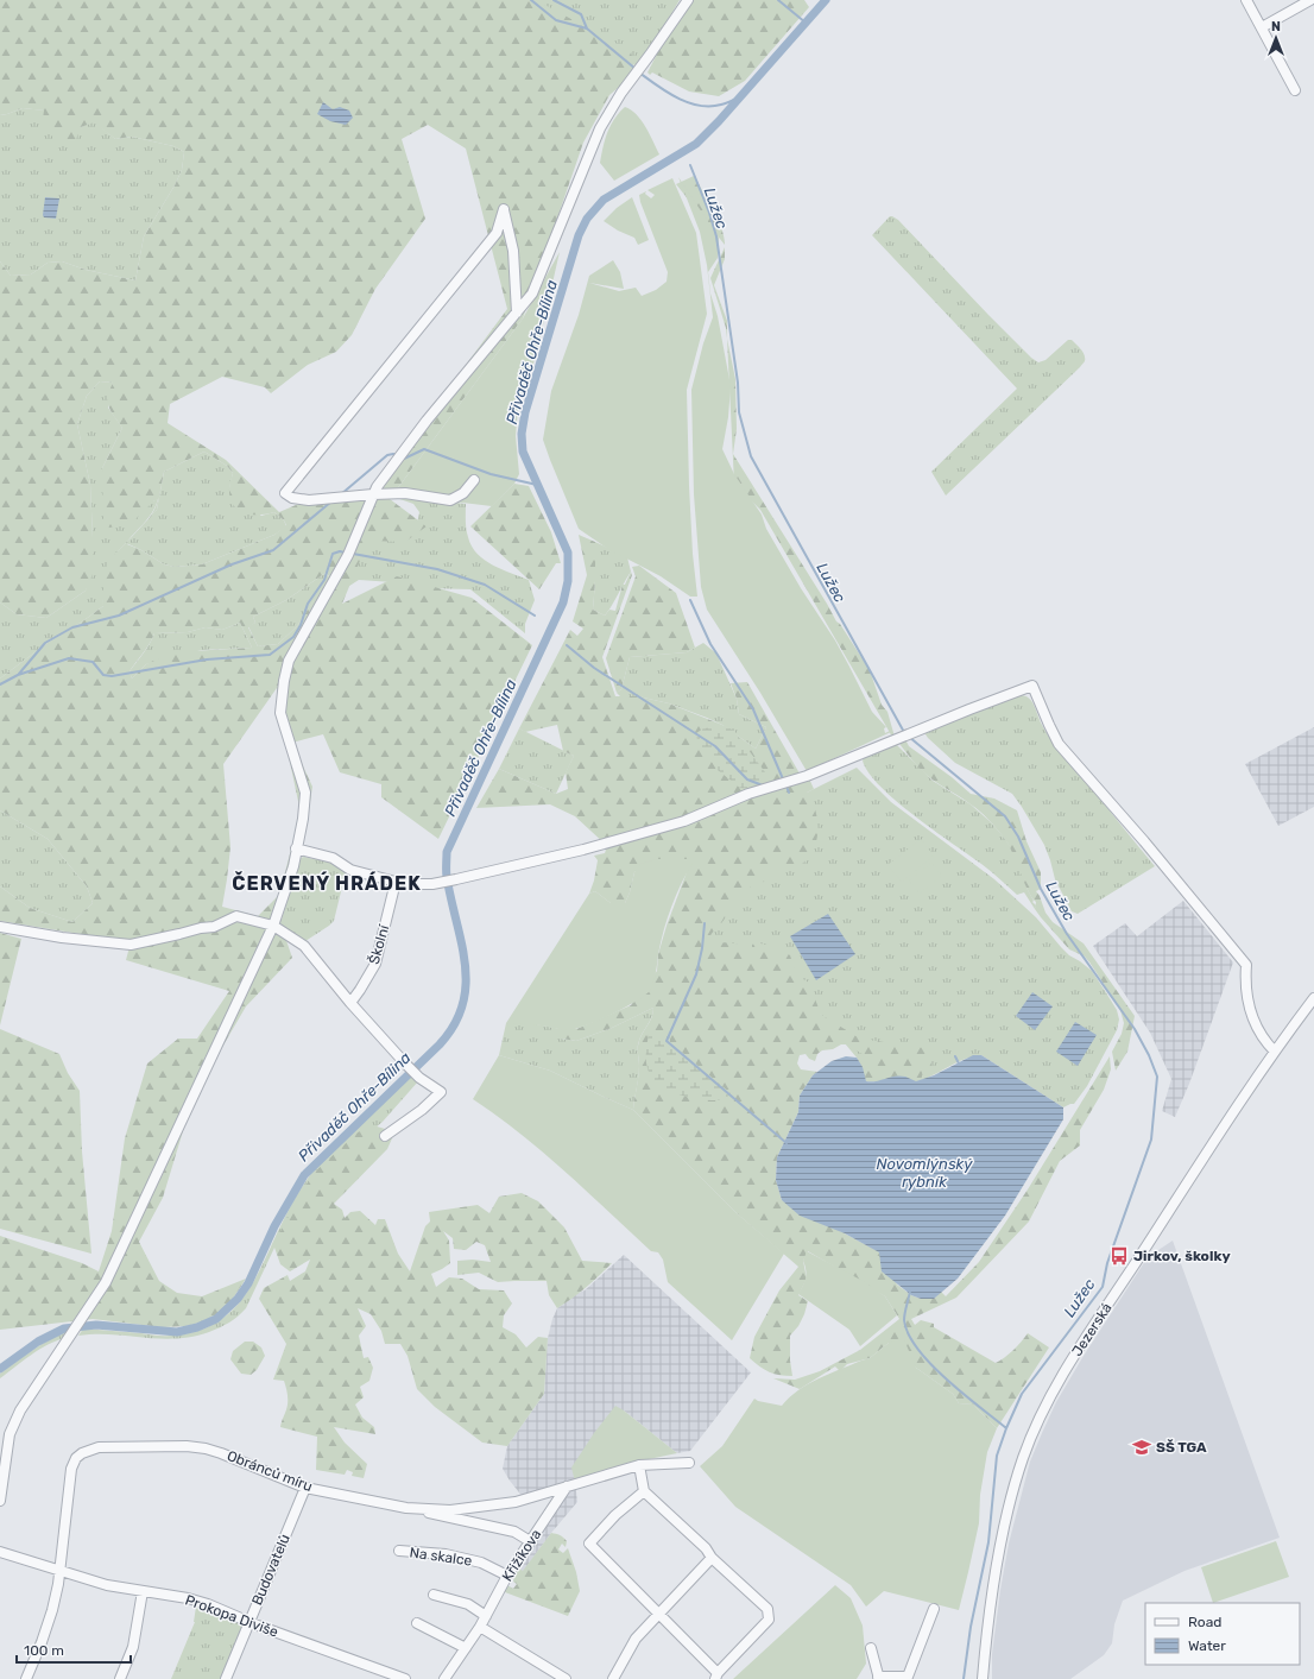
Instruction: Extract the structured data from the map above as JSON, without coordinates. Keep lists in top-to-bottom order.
{
  "streets": {
    "street": [
      "Školní",
      "Jezerská",
      "Obránců míru",
      "Křižíkova",
      "Na skalce",
      "Budovatelů",
      "Prokopa Diviše"
    ]
  },
  "crossings": [
    ["Obránců míru", "Křižíkova"],
    ["Obránců míru", "Budovatelů"],
    ["Obránců míru", "Prokopa Diviše"],
    ["Křižíkova", "Na skalce"],
    ["Budovatelů", "Prokopa Diviše"]
  ],
  "districts": ["ČERVENÝ HRÁDEK"],
  "water": ["Lužec", "Přivaděč Ohře-Bílina", "Novomlýnský rybník"],
  "places": {
    "bus stop": ["Jirkov, školky"],
    "school or university": ["SŠ TGA"]
  },
  "legend": ["Road", "Water"],
  "scale_bar": "100 m",
  "north": "top"
}
